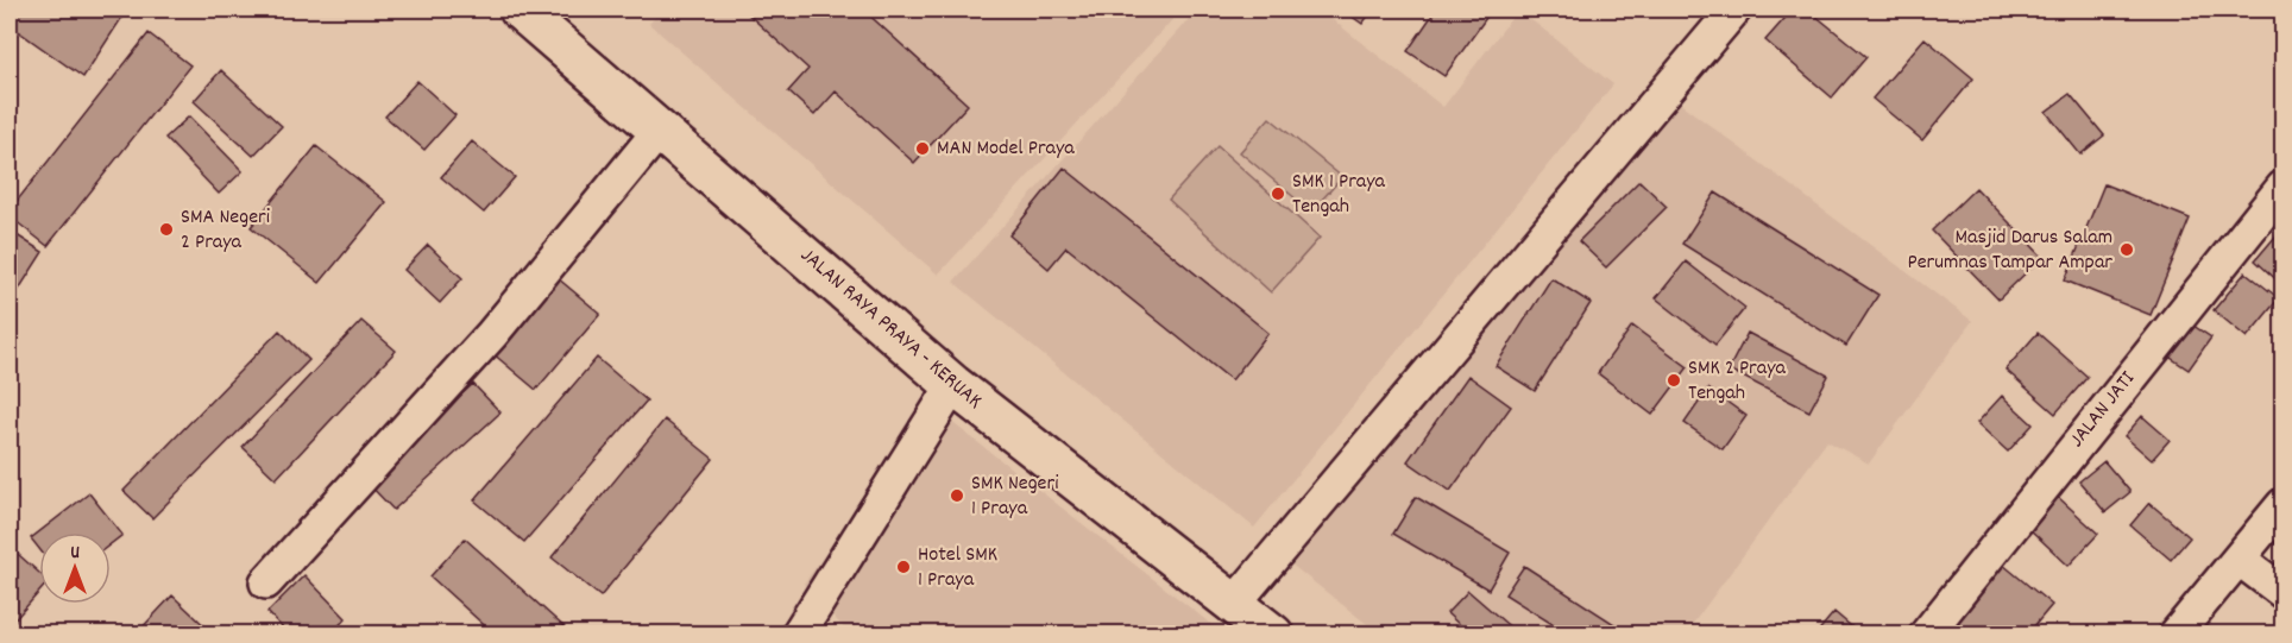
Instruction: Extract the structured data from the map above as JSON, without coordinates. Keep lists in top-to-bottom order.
{
  "streets": {
    "main road": ["JALAN RAYA PRAYA - KERUAK"],
    "street": ["JALAN JATI"]
  },
  "places": [
    "MAN Model Praya",
    "SMK 1 Praya Tengah",
    "SMA Negeri 2 Praya",
    "Masjid Darus Salam Perumnas Tampar Ampar",
    "SMK 2 Praya Tengah",
    "SMK Negeri 1 Praya",
    "Hotel SMK 1 Praya"
  ],
  "north": "top"
}
